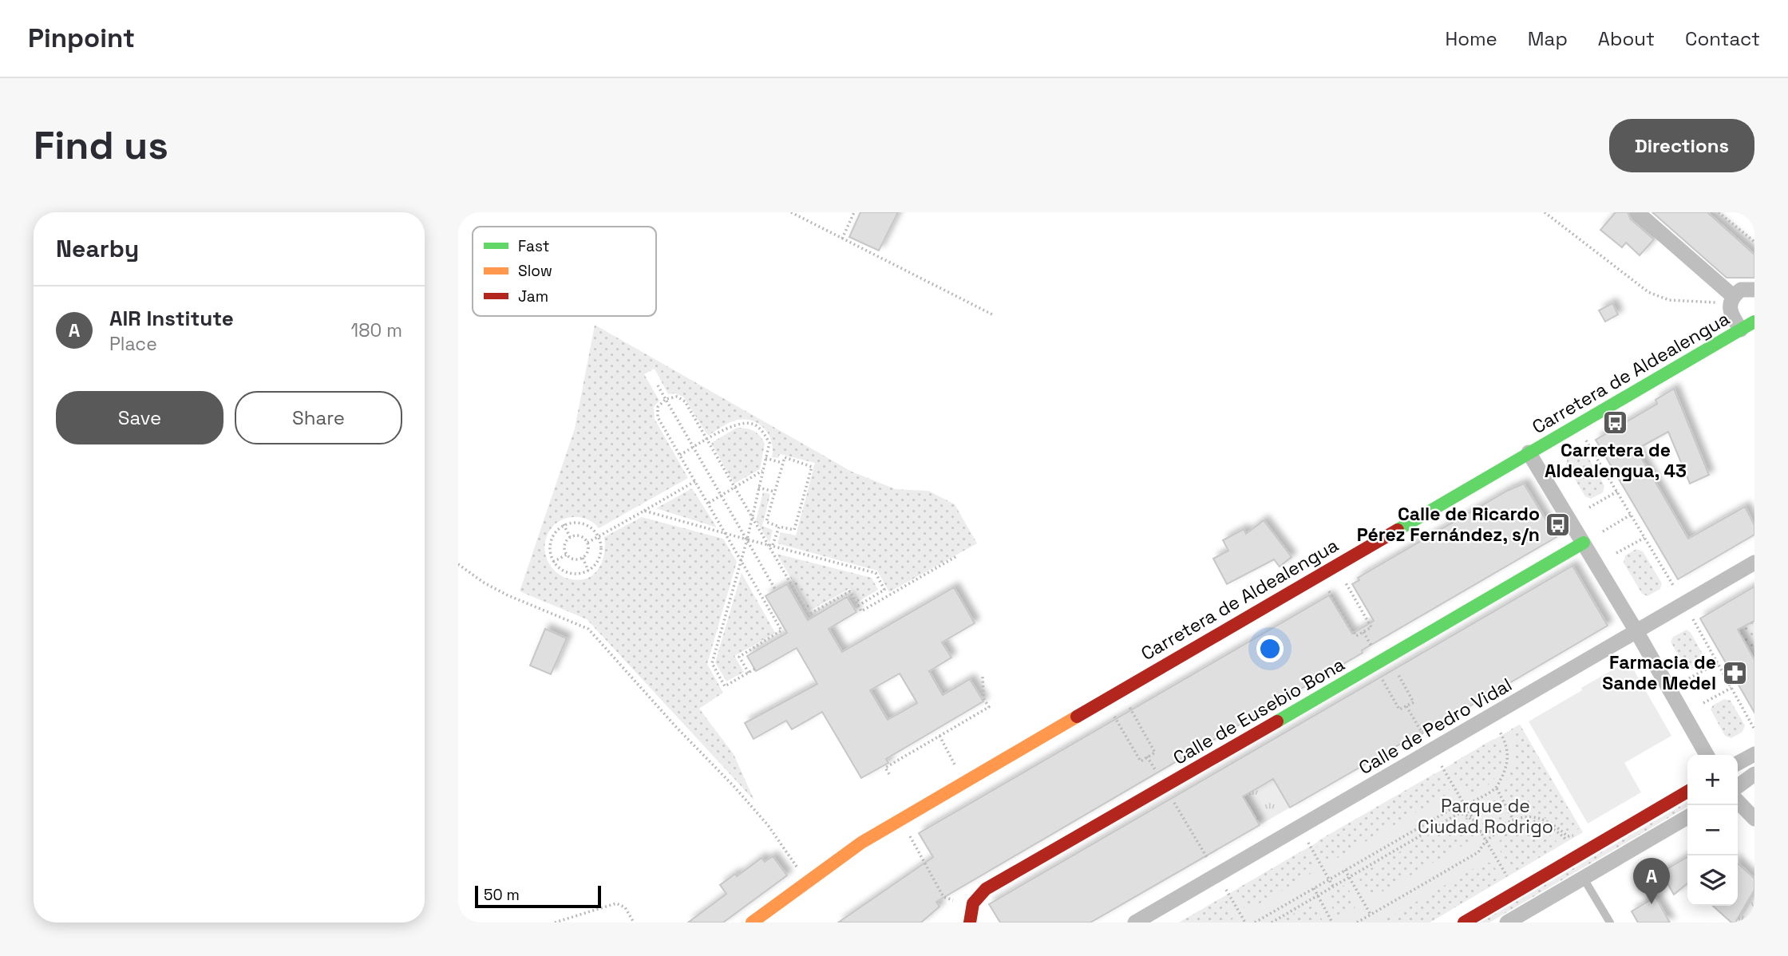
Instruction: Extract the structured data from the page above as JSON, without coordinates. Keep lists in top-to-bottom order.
{
  "streets": {
    "street": ["Carretera de Aldealengua", "Calle de Eusebio Bona", "Calle de Pedro Vidal"]
  },
  "parks": ["Parque de Ciudad Rodrigo"],
  "places": {
    "bus stop": ["Carretera de Aldealengua, 43", "Calle de Ricardo Pérez Fernández, s/n"],
    "pharmacy": ["Farmacia de Sande Medel"]
  },
  "legend": ["Fast", "Slow", "Jam"],
  "scale_bar": "50 m",
  "page": {
    "header": "Pinpoint",
    "nav": [
      "Home",
      "Map",
      "About",
      "Contact"
    ],
    "buttons": [
      "Directions",
      ["Save", "Share"]
    ],
    "title": "Find us",
    "heading": "Nearby",
    "list": [
      {
        "mark": "A",
        "name": "AIR Institute",
        "note": "Place",
        "value": "180 m"
      }
    ],
    "map_buttons": ["+", "−"],
    "pins": "A",
    "scale": "50 m"
  }
}
